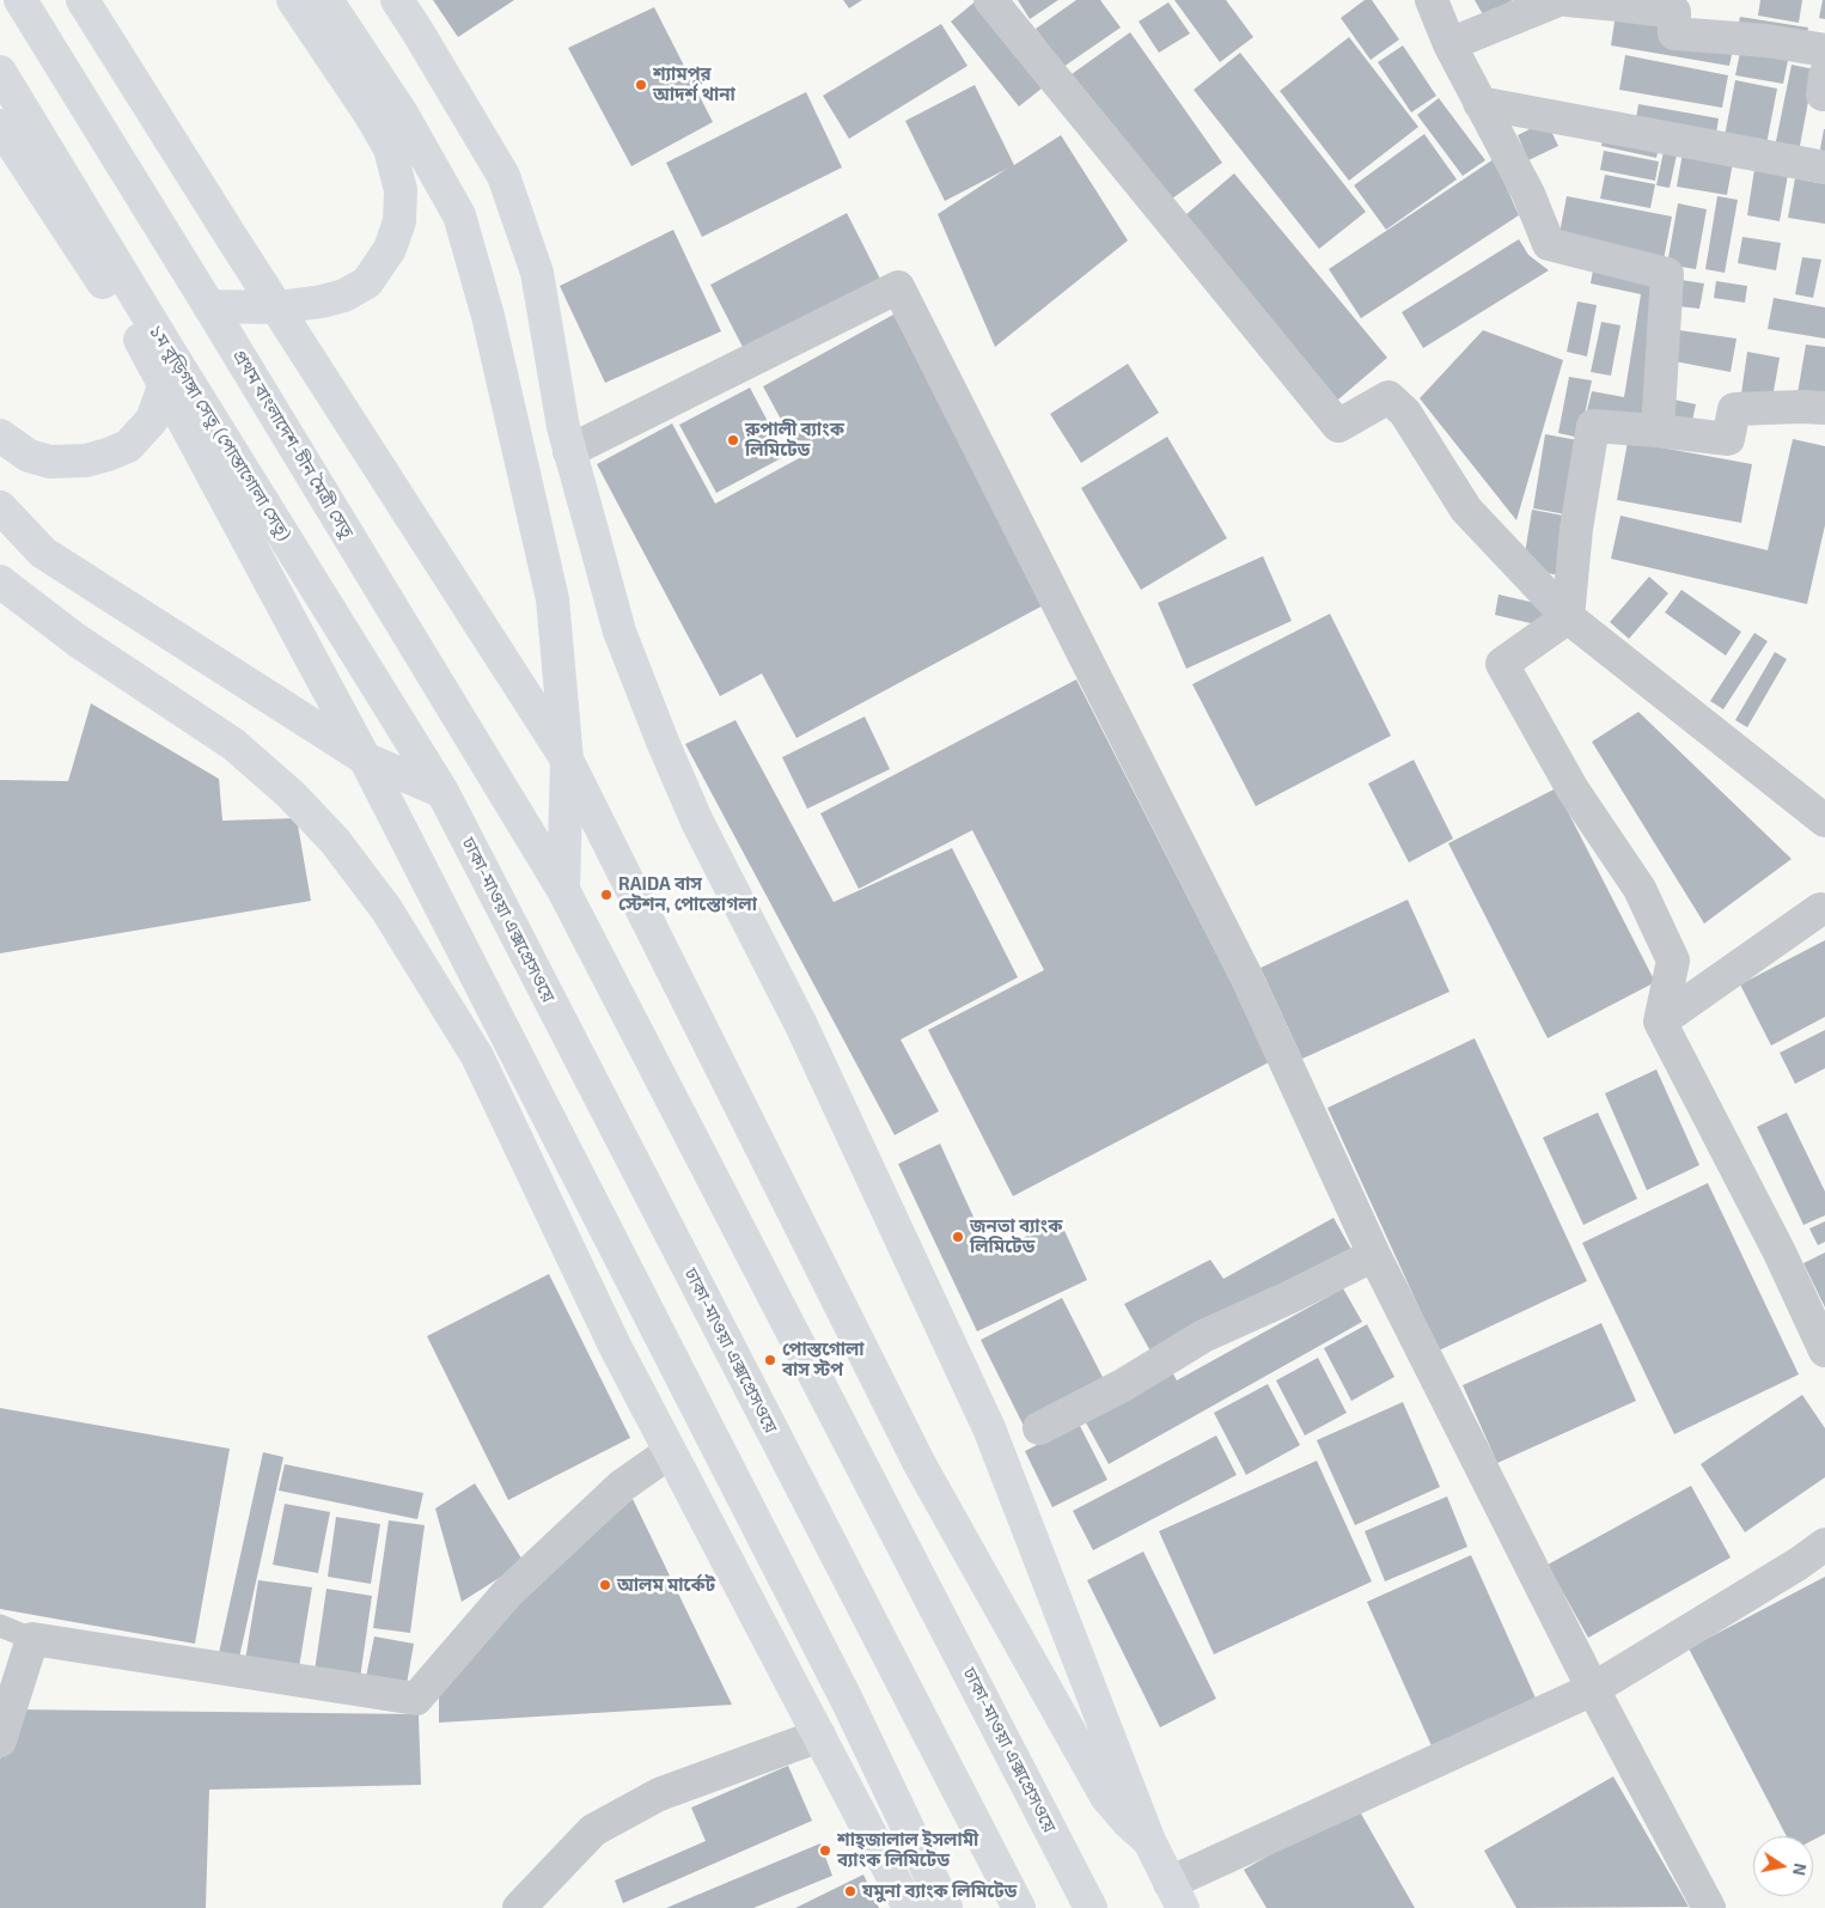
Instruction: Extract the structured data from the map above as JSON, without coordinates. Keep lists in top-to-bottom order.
{
  "streets": {
    "highway": ["১ম বুড়িগঙ্গা সেতু (পোস্তাগোলা সেতু)", "প্রথম বাংলাদেশ-চীন মৈত্রী সেতু", "ঢাকা-মাওয়া এক্সপ্রেসওয়ে"]
  },
  "crossings": [
    ["১ম বুড়িগঙ্গা সেতু (পোস্তাগোলা সেতু)", "ঢাকা-মাওয়া এক্সপ্রেসওয়ে"],
    ["প্রথম বাংলাদেশ-চীন মৈত্রী সেতু", "ঢাকা-মাওয়া এক্সপ্রেসওয়ে"]
  ],
  "places": [
    "শ্যামপুর আদর্শ থানা",
    "রুপালী ব্যাংক লিমিটেড",
    "RAIDA বাস স্টেশন, পোস্তোগলা",
    "জনতা ব্যাংক লিমিটেড",
    "পোস্তগোলা বাস স্টপ",
    "আলম মার্কেট",
    "শাহ্জালাল ইসলামী ব্যাংক লিমিটেড",
    "যমুনা ব্যাংক লিমিটেড"
  ],
  "north": "right"
}
